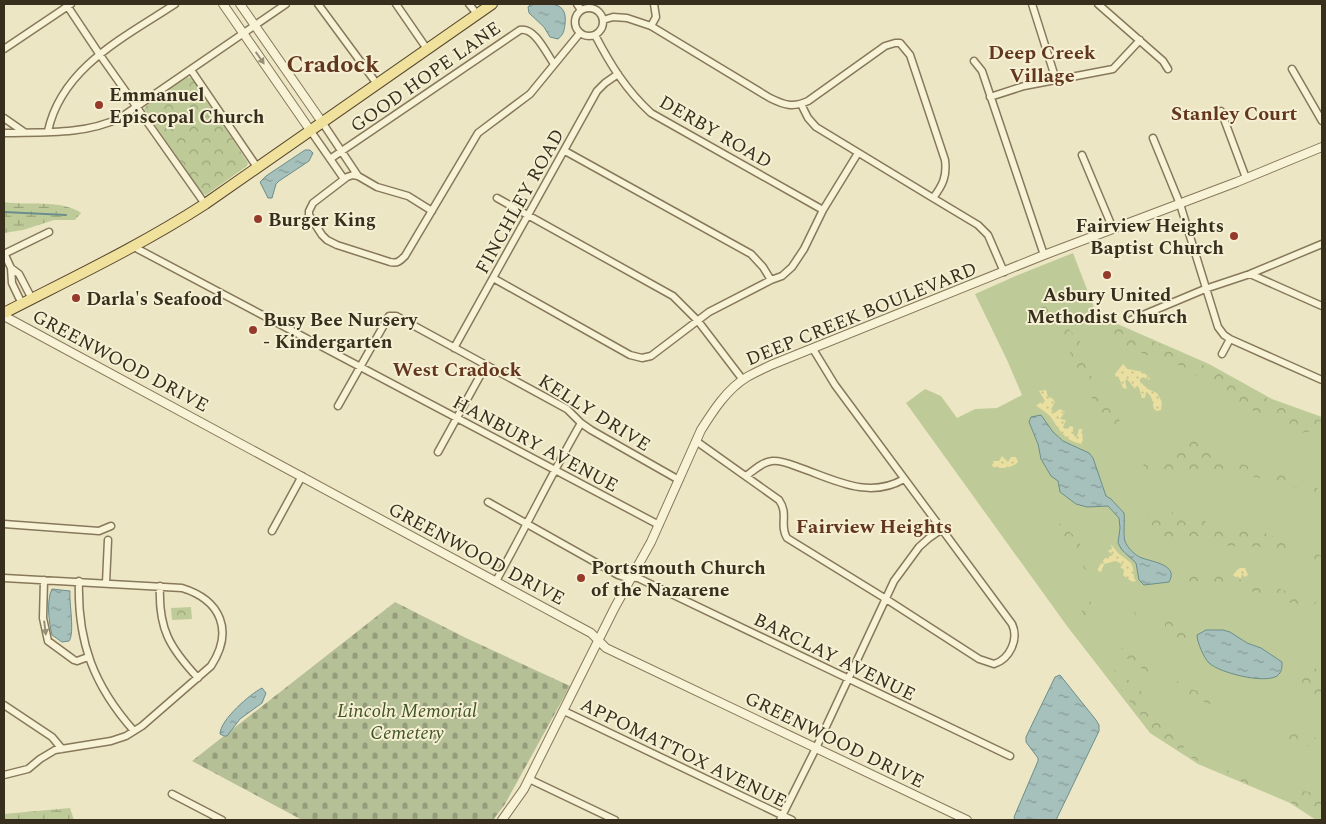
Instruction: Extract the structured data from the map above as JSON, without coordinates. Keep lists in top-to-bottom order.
{
  "streets": {
    "street": [
      "GOOD HOPE LANE",
      "DERBY ROAD",
      "FINCHLEY ROAD",
      "DEEP CREEK BOULEVARD",
      "GREENWOOD DRIVE",
      "KELLY DRIVE",
      "HANBURY AVENUE",
      "BARCLAY AVENUE",
      "APPOMATTOX AVENUE"
    ]
  },
  "crossings": [
    ["DERBY ROAD", "FINCHLEY ROAD"],
    ["FINCHLEY ROAD", "KELLY DRIVE"],
    ["DEEP CREEK BOULEVARD", "GREENWOOD DRIVE"],
    ["DEEP CREEK BOULEVARD", "KELLY DRIVE"],
    ["DEEP CREEK BOULEVARD", "HANBURY AVENUE"],
    ["DEEP CREEK BOULEVARD", "BARCLAY AVENUE"],
    ["DEEP CREEK BOULEVARD", "APPOMATTOX AVENUE"],
    ["KELLY DRIVE", "HANBURY AVENUE"]
  ],
  "districts": [
    "Deep Creek Village",
    "Cradock",
    "Stanley Court",
    "West Cradock",
    "Fairview Heights"
  ],
  "parks": ["Lincoln Memorial Cemetery"],
  "places": [
    "Emmanuel Episcopal Church",
    "Burger King",
    "Fairview Heights Baptist Church",
    "Asbury United Methodist Church",
    "Darla's Seafood",
    "Busy Bee Nursery - Kindergarten",
    "Portsmouth Church of the Nazarene"
  ]
}
